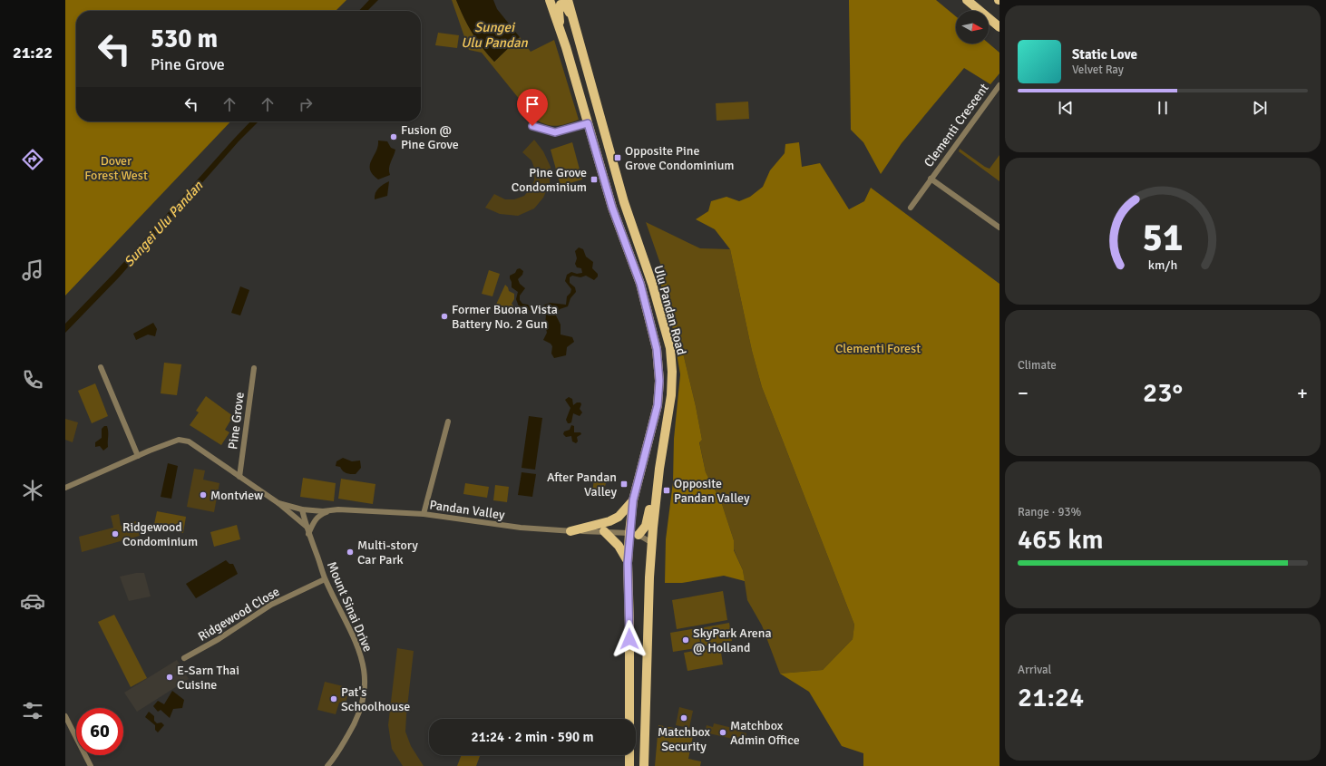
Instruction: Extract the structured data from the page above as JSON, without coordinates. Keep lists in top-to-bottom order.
{
  "streets": {
    "main road": ["Ulu Pandan Road"],
    "street": [
      "Clementi Crescent",
      "Pine Grove",
      "Pandan Valley",
      "Mount Sinai Drive",
      "Ridgewood Close"
    ]
  },
  "crossings": [
    ["Ulu Pandan Road", "Pandan Valley"],
    ["Pandan Valley", "Mount Sinai Drive"],
    ["Mount Sinai Drive", "Ridgewood Close"]
  ],
  "water": ["Sungei Ulu Pandan"],
  "parks": ["Dover Forest West", "Clementi Forest"],
  "places": {
    "other": [
      "Fusion @ Pine Grove",
      "Former Buona Vista Battery No. 2 Gun",
      "Montview",
      "Ridgewood Condominium",
      "Multi-story Car Park",
      "SkyPark Arena @ Holland",
      "E-Sarn Thai Cuisine",
      "Pat's Schoolhouse",
      "Matchbox Security",
      "Matchbox Admin Office"
    ],
    "transit": [
      "Opposite Pine Grove Condominium",
      "Pine Grove Condominium",
      "After Pandan Valley",
      "Opposite Pandan Valley"
    ]
  },
  "north": "right",
  "page": {
    "tabs": "21:22",
    "turn": ["530 m", "Pine Grove"],
    "song": ["Static Love", "Velvet Ray"],
    "tile": [
      "Climate",
      ["Range · 93%", "465 km"],
      ["Arrival", "21:24"]
    ],
    "heat": ["−", "23°", "+"],
    "limit": "60",
    "trip": "21:24 · 2 min · 590 m",
    "gauge": ["51", "km/h"]
  }
}
